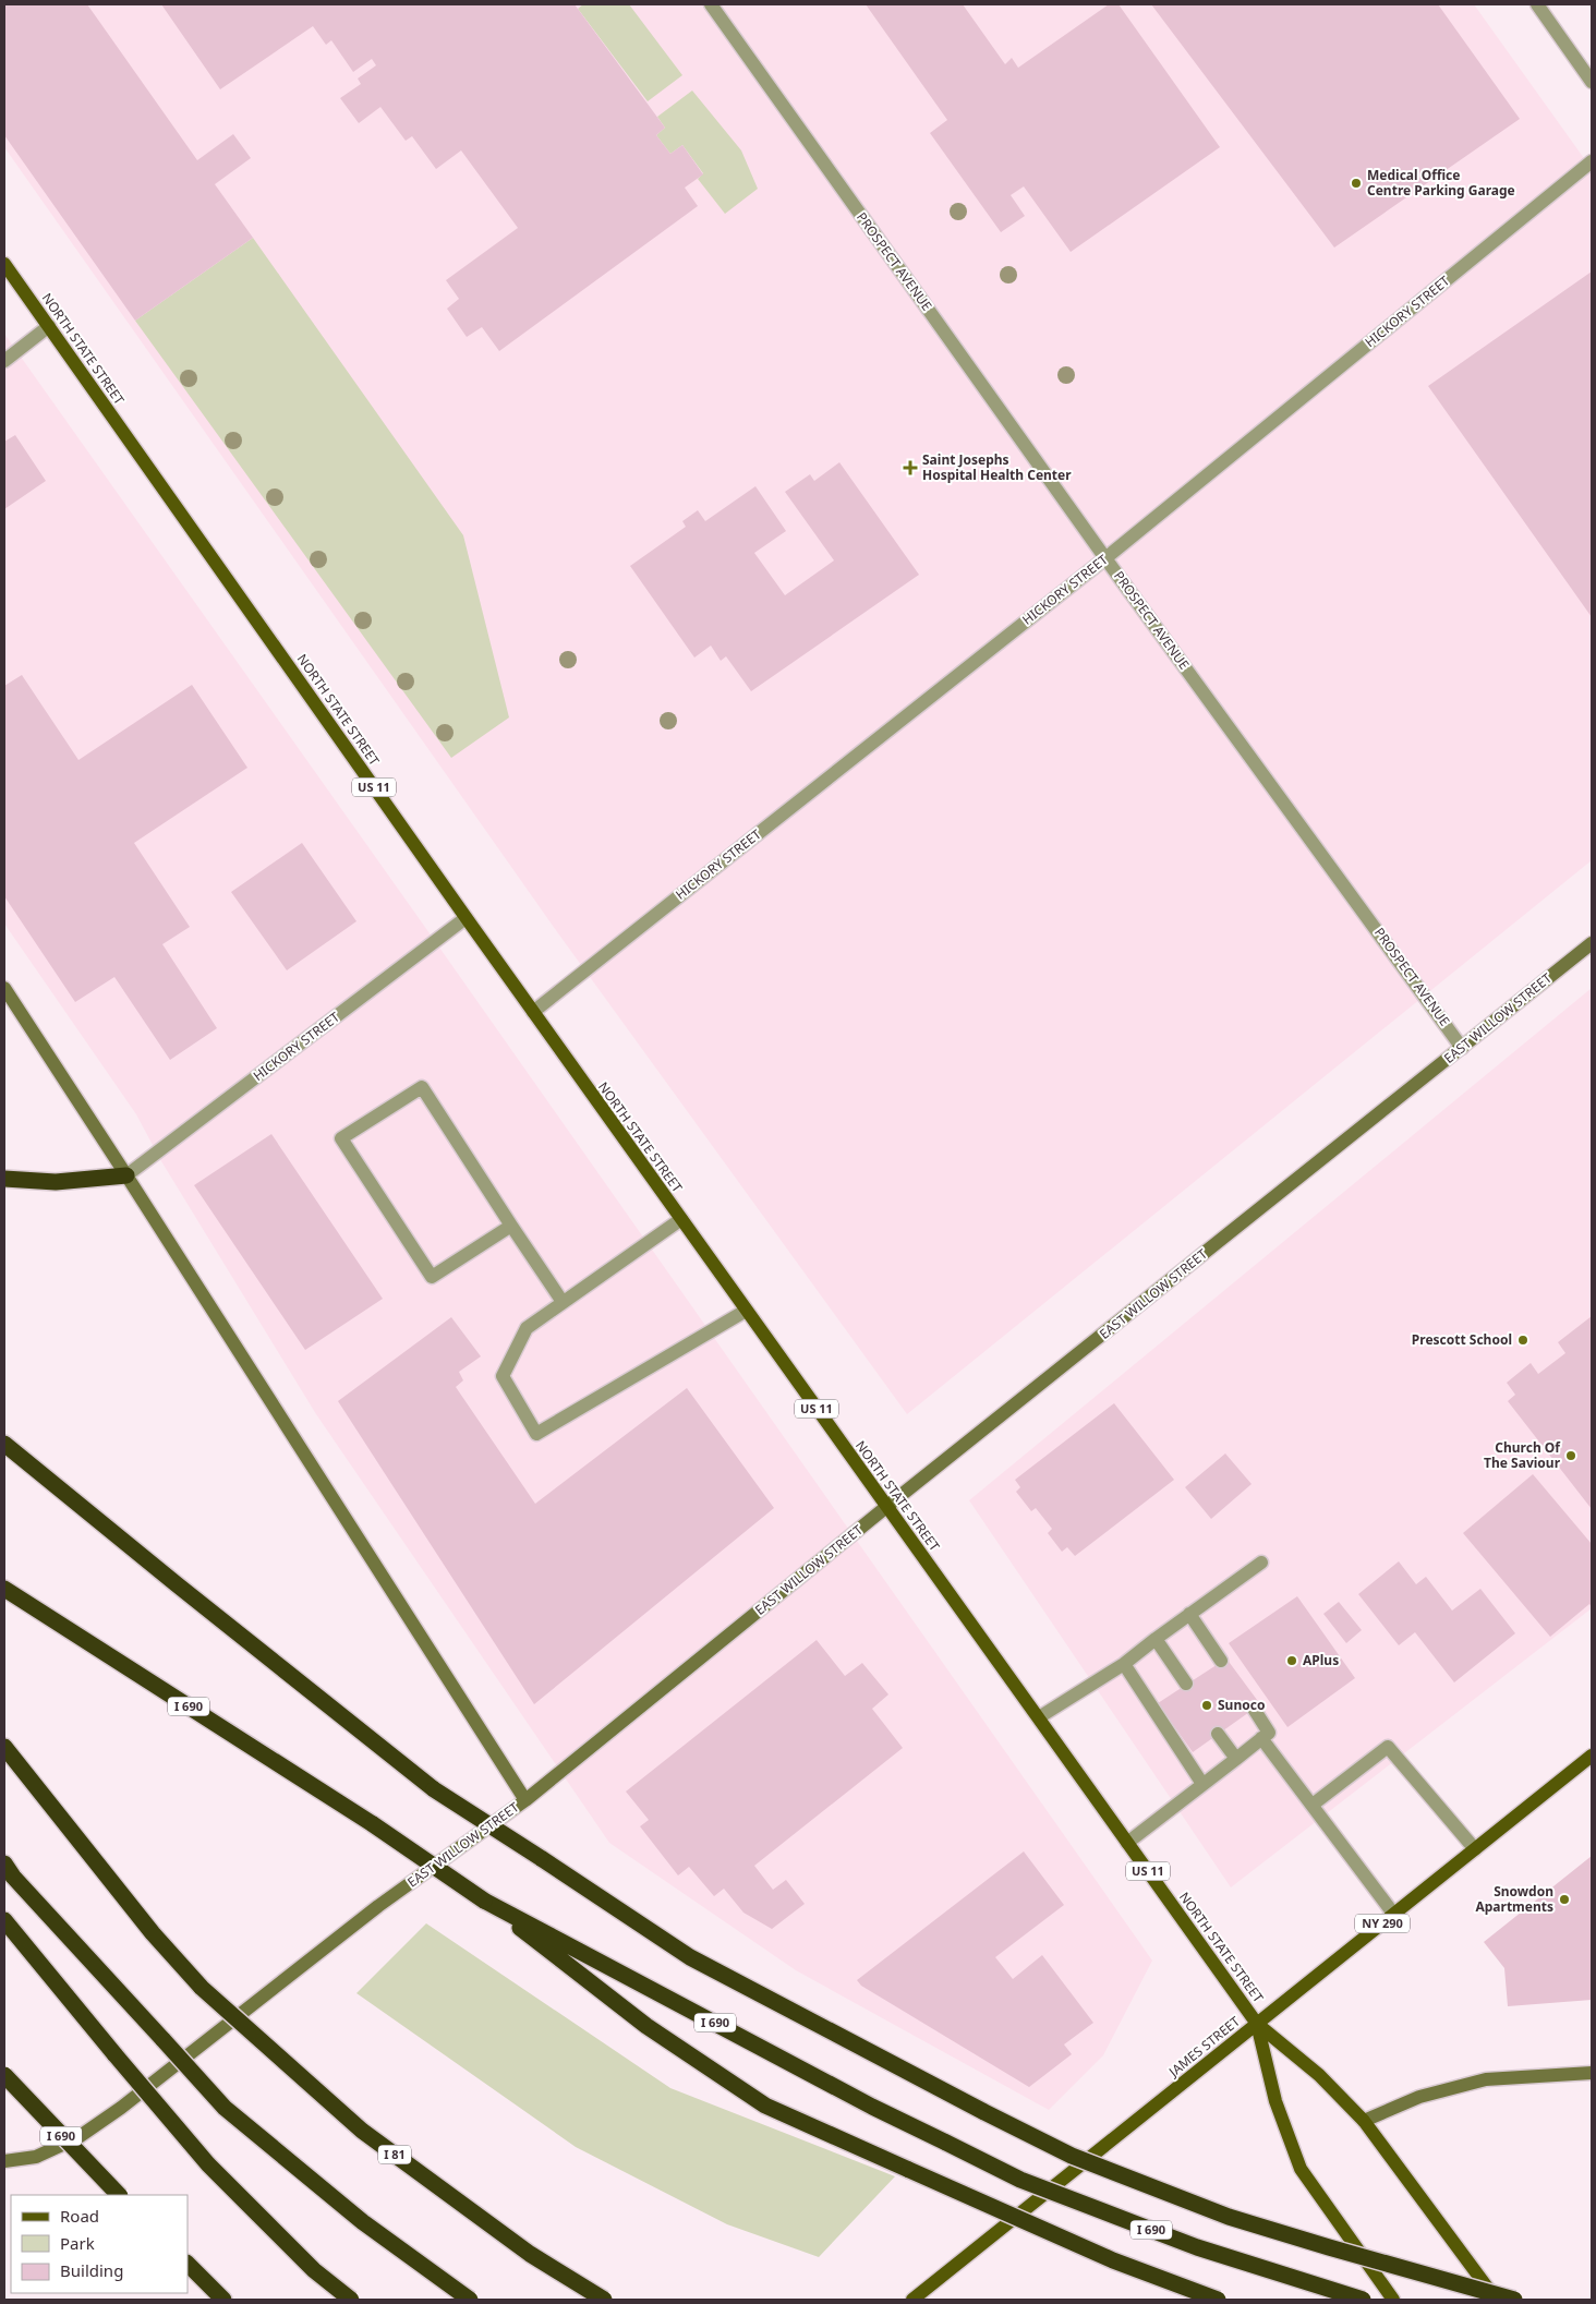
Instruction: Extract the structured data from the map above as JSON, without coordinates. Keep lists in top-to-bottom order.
{
  "streets": {
    "highway": ["I 690", "I 81"],
    "main road": [
      "NORTH STATE STREET",
      "US 11",
      "NY 290",
      "JAMES STREET"
    ],
    "street": ["PROSPECT AVENUE", "HICKORY STREET", "EAST WILLOW STREET"]
  },
  "crossings": [
    ["PROSPECT AVENUE", "HICKORY STREET"],
    ["PROSPECT AVENUE", "EAST WILLOW STREET"],
    ["HICKORY STREET", "NORTH STATE STREET"],
    ["NORTH STATE STREET", "EAST WILLOW STREET"],
    ["NORTH STATE STREET", "JAMES STREET"]
  ],
  "places": {
    "other": [
      "Medical Office Centre Parking Garage",
      "Prescott School",
      "Church Of The Saviour",
      "APlus",
      "Sunoco",
      "Snowdon Apartments"
    ],
    "health": ["Saint Josephs Hospital Health Center"]
  },
  "legend": ["Road", "Park", "Building"]
}
